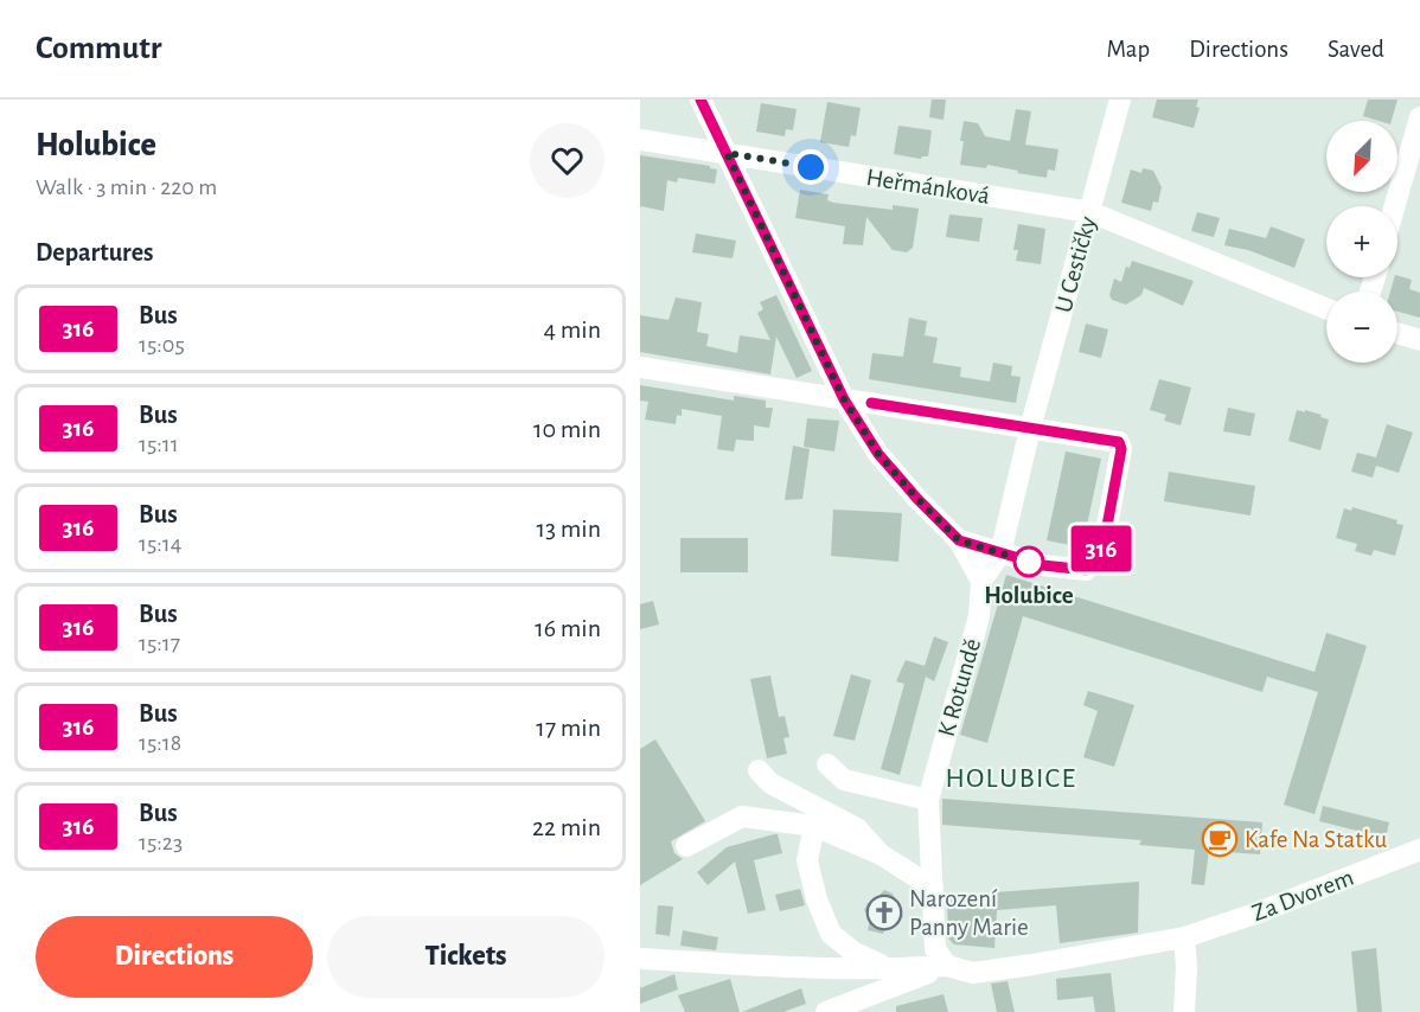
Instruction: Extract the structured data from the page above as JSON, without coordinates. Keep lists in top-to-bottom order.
{
  "streets": {
    "street": [
      "Heřmánková",
      "U Cestičky",
      "K Rotundě",
      "Za Dvorem"
    ]
  },
  "crossings": [
    ["Heřmánková", "U Cestičky"],
    ["K Rotundě", "Za Dvorem"]
  ],
  "districts": ["HOLUBICE"],
  "places": {
    "other": ["Holubice"],
    "cafe": ["Kafe Na Statku"],
    "church": ["Narození Panny Marie"]
  },
  "lines": ["bus line 316"],
  "north": "bottom left",
  "page": {
    "header": "Commutr",
    "nav": ["Map", "Directions", "Saved"],
    "heading": [
      ["Holubice", "Walk · 3 min · 220 m"],
      "Departures"
    ],
    "on_map": "316",
    "map_buttons": ["+", "−"],
    "list": [
      {
        "mark": "316",
        "name": "Bus",
        "note": "15:05",
        "value": "4 min"
      },
      {
        "mark": "316",
        "name": "Bus",
        "note": "15:11",
        "value": "10 min"
      },
      {
        "mark": "316",
        "name": "Bus",
        "note": "15:14",
        "value": "13 min"
      },
      {
        "mark": "316",
        "name": "Bus",
        "note": "15:17",
        "value": "16 min"
      },
      {
        "mark": "316",
        "name": "Bus",
        "note": "15:18",
        "value": "17 min"
      },
      {
        "mark": "316",
        "name": "Bus",
        "note": "15:23",
        "value": "22 min"
      }
    ],
    "buttons": ["Directions", "Tickets"]
  }
}
